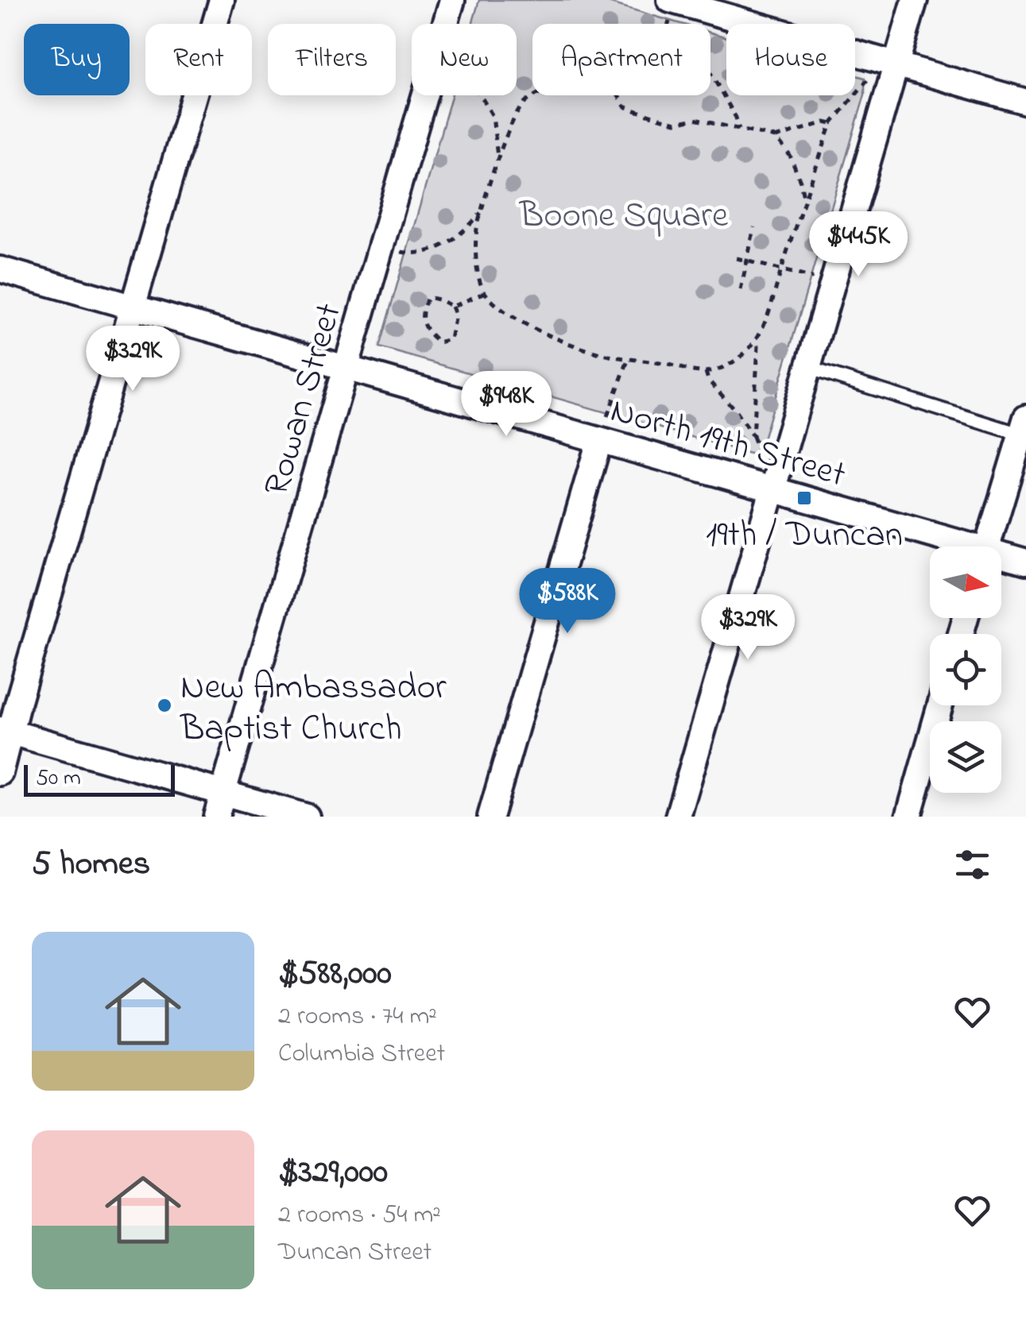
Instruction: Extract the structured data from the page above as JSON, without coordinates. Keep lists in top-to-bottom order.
{
  "streets": {
    "street": ["Rowan Street", "North 19th Street"]
  },
  "crossings": [
    ["Rowan Street", "North 19th Street"]
  ],
  "parks": ["Boone Square"],
  "places": {
    "transit": ["19th / Duncan"],
    "other": ["New Ambassador Baptist Church"]
  },
  "scale_bar": "50 m",
  "north": "right",
  "page": {
    "chip": [
      "Buy",
      "Rent",
      "Filters",
      "New",
      "Apartment",
      "House"
    ],
    "price": [
      "$445K",
      "$329K",
      "$948K",
      "$588K",
      "$329K"
    ],
    "scale": "50 m",
    "heading": "5 homes",
    "list": [
      {
        "name": "$588,000",
        "note": "2 rooms · 74 m² · Columbia Street"
      },
      {
        "name": "$329,000",
        "note": "2 rooms · 54 m² · Duncan Street"
      }
    ]
  }
}
